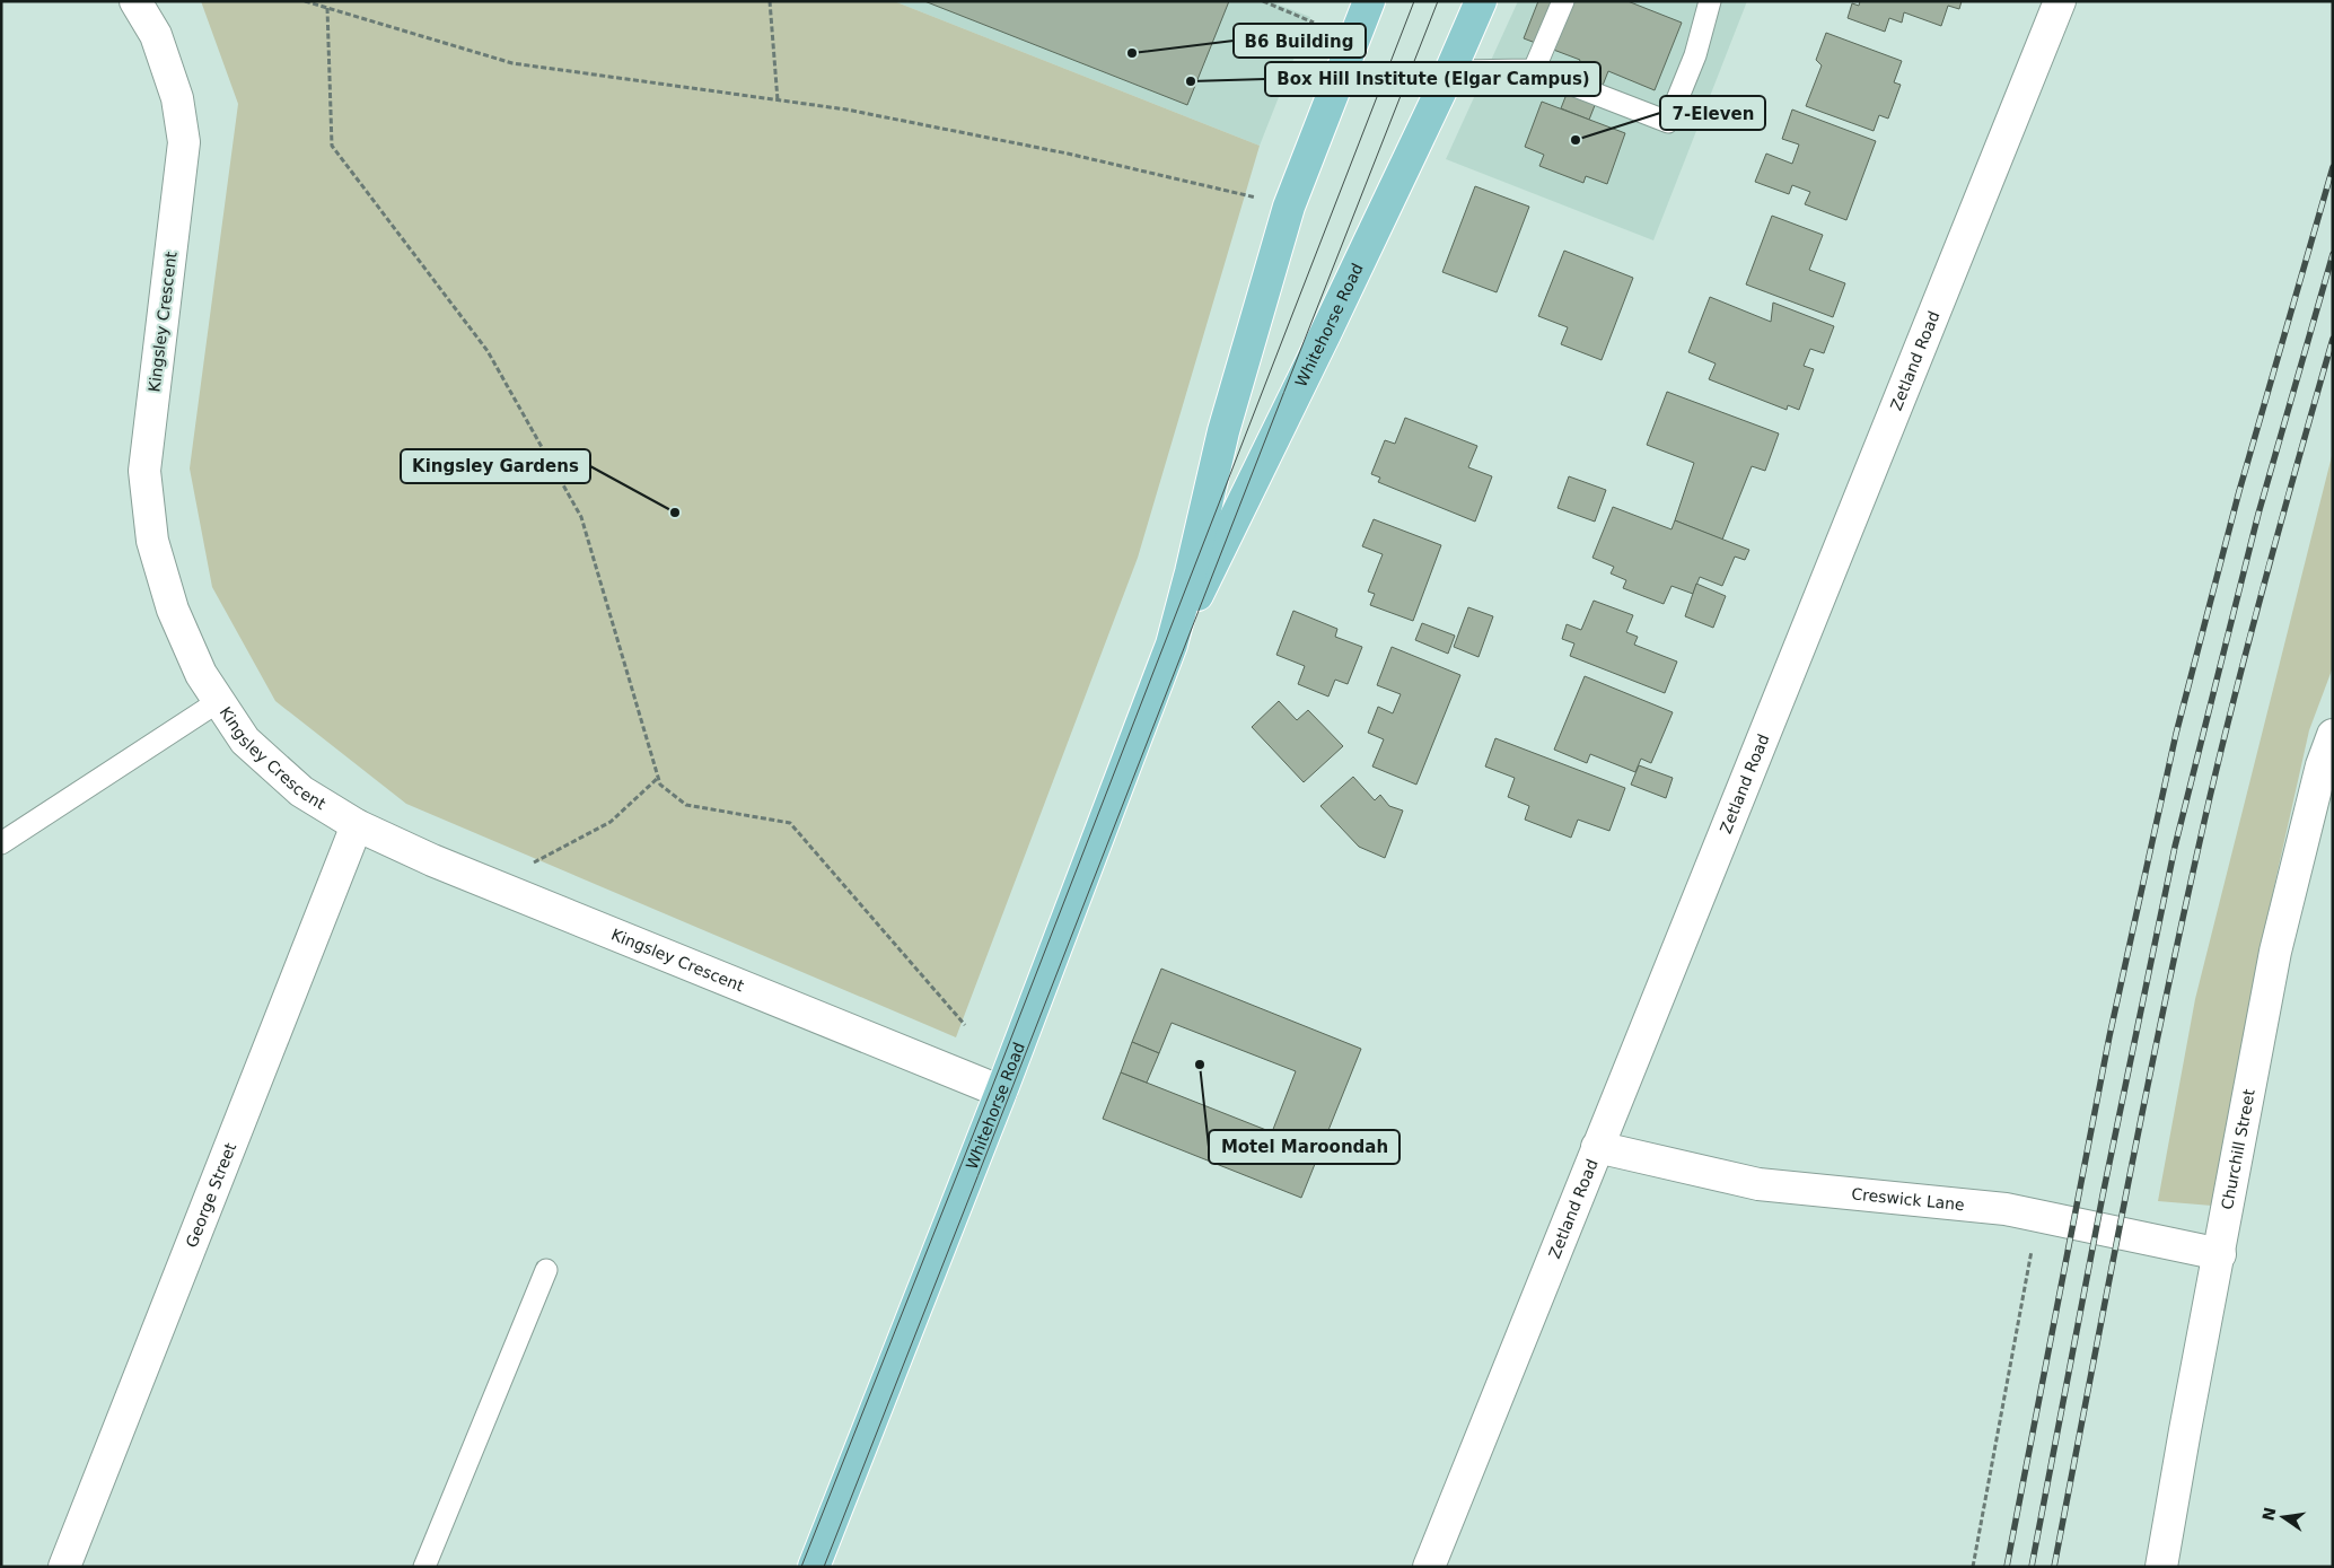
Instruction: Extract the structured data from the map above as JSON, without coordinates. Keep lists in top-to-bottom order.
{
  "streets": {
    "main road": ["Whitehorse Road"],
    "street": [
      "Kingsley Crescent",
      "Zetland Road",
      "Churchill Street",
      "George Street",
      "Creswick Lane"
    ]
  },
  "crossings": [
    ["Kingsley Crescent", "Whitehorse Road"],
    ["Kingsley Crescent", "George Street"],
    ["Zetland Road", "Creswick Lane"],
    ["Churchill Street", "Creswick Lane"]
  ],
  "places": [
    "B6 Building",
    "Box Hill Institute (Elgar Campus)",
    "7-Eleven",
    "Kingsley Gardens",
    "Motel Maroondah"
  ],
  "north": "left"
}
